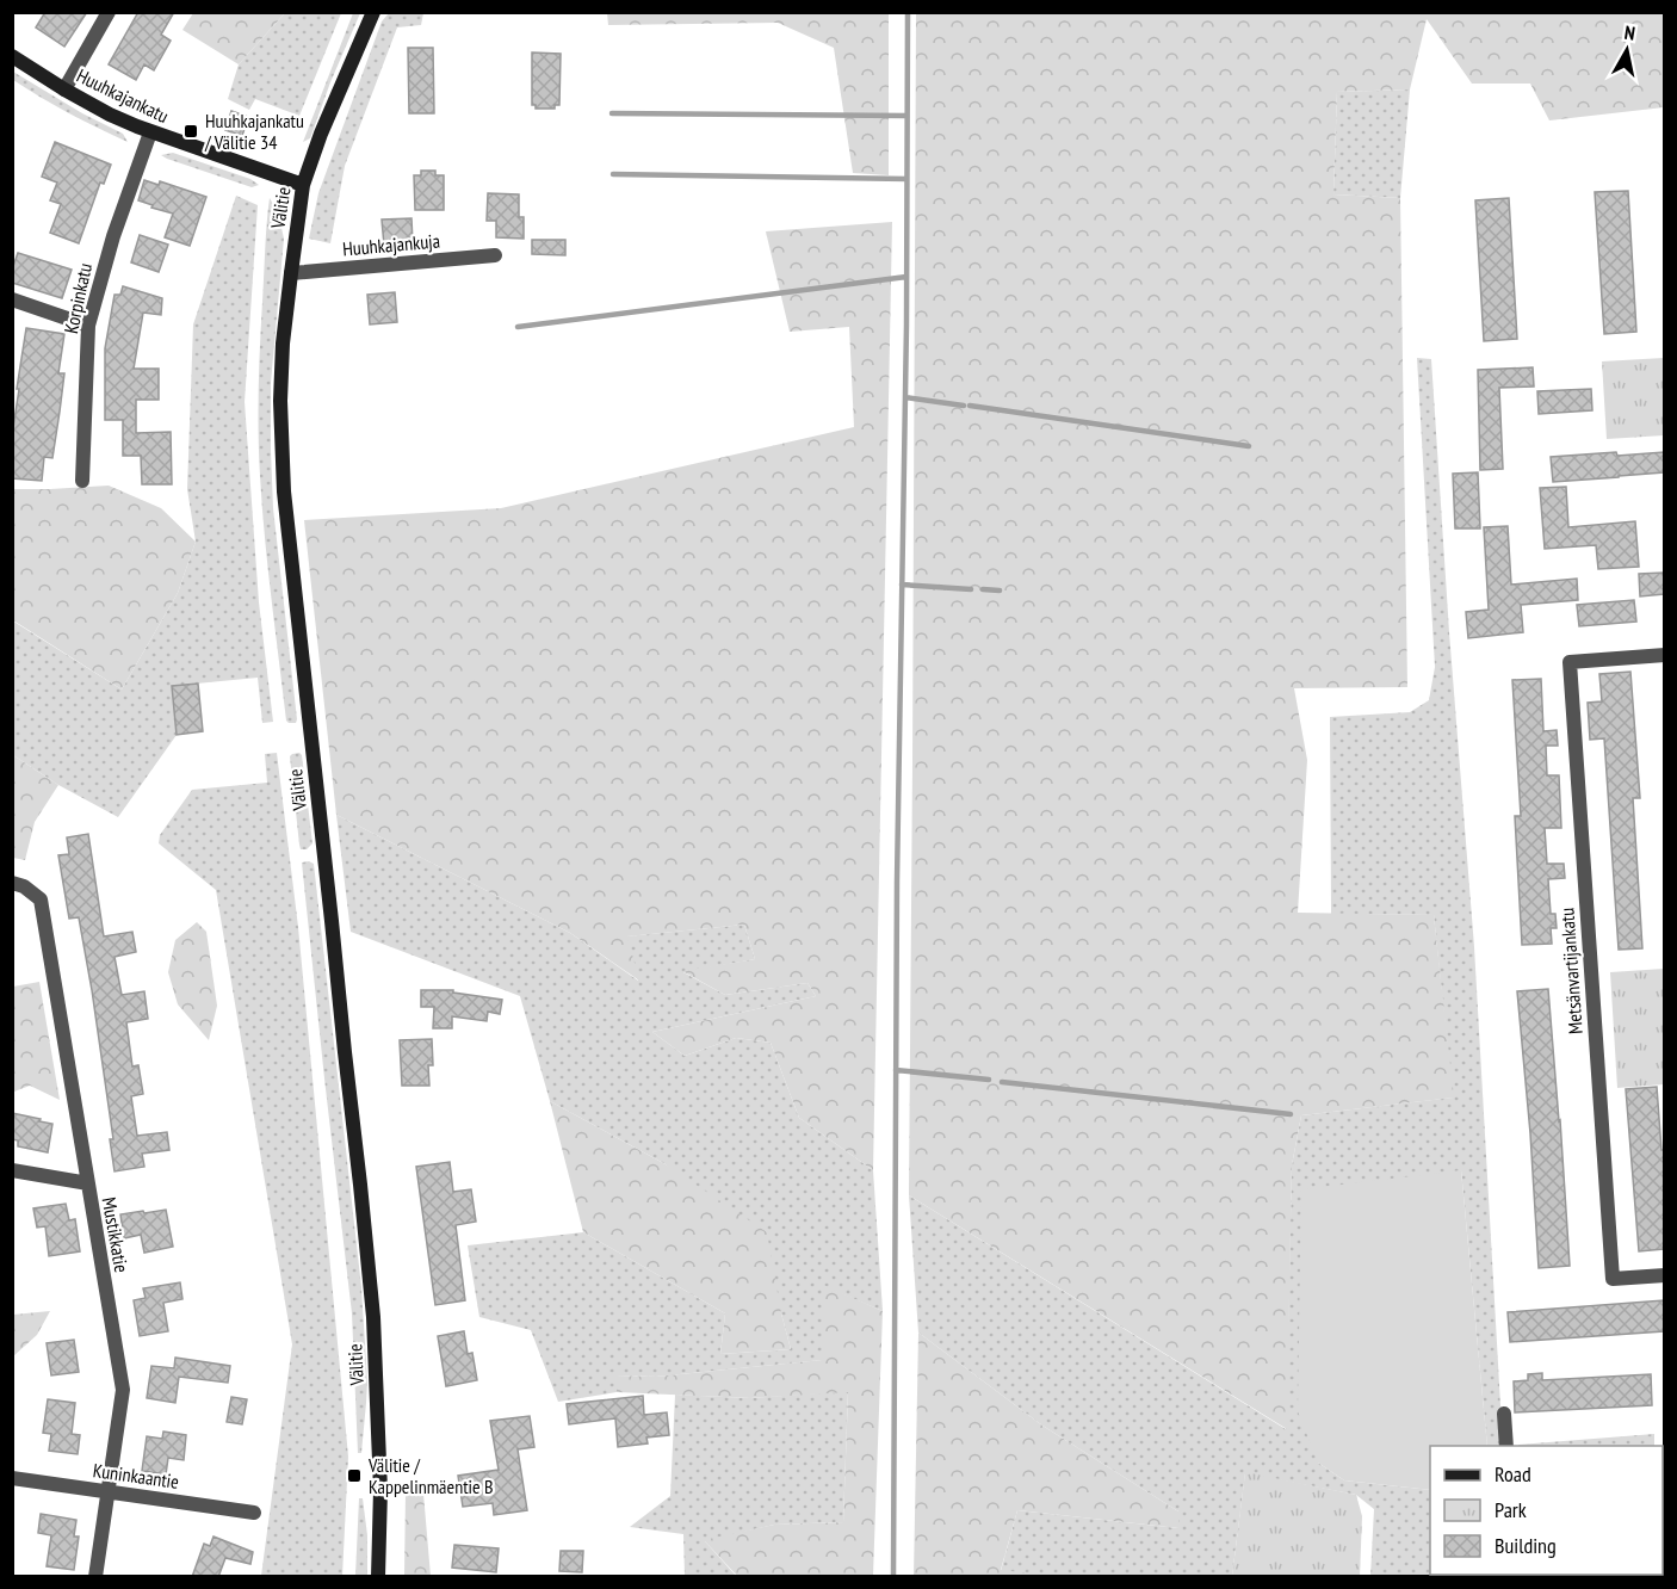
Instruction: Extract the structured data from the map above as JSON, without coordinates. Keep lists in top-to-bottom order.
{
  "streets": {
    "main road": ["Huuhkajankatu", "Välitie"],
    "street": [
      "Huuhkajankuja",
      "Korpinkatu",
      "Metsänvartijankatu",
      "Mustikkatie",
      "Kuninkaantie"
    ]
  },
  "crossings": [
    ["Huuhkajankatu", "Välitie"],
    ["Huuhkajankatu", "Korpinkatu"],
    ["Välitie", "Huuhkajankuja"],
    ["Mustikkatie", "Kuninkaantie"]
  ],
  "places": {
    "transit": ["Huuhkajankatu / Välitie 34", "Välitie / Kappelinmäentie B"]
  },
  "legend": ["Road", "Park", "Building"],
  "north": "top"
}
